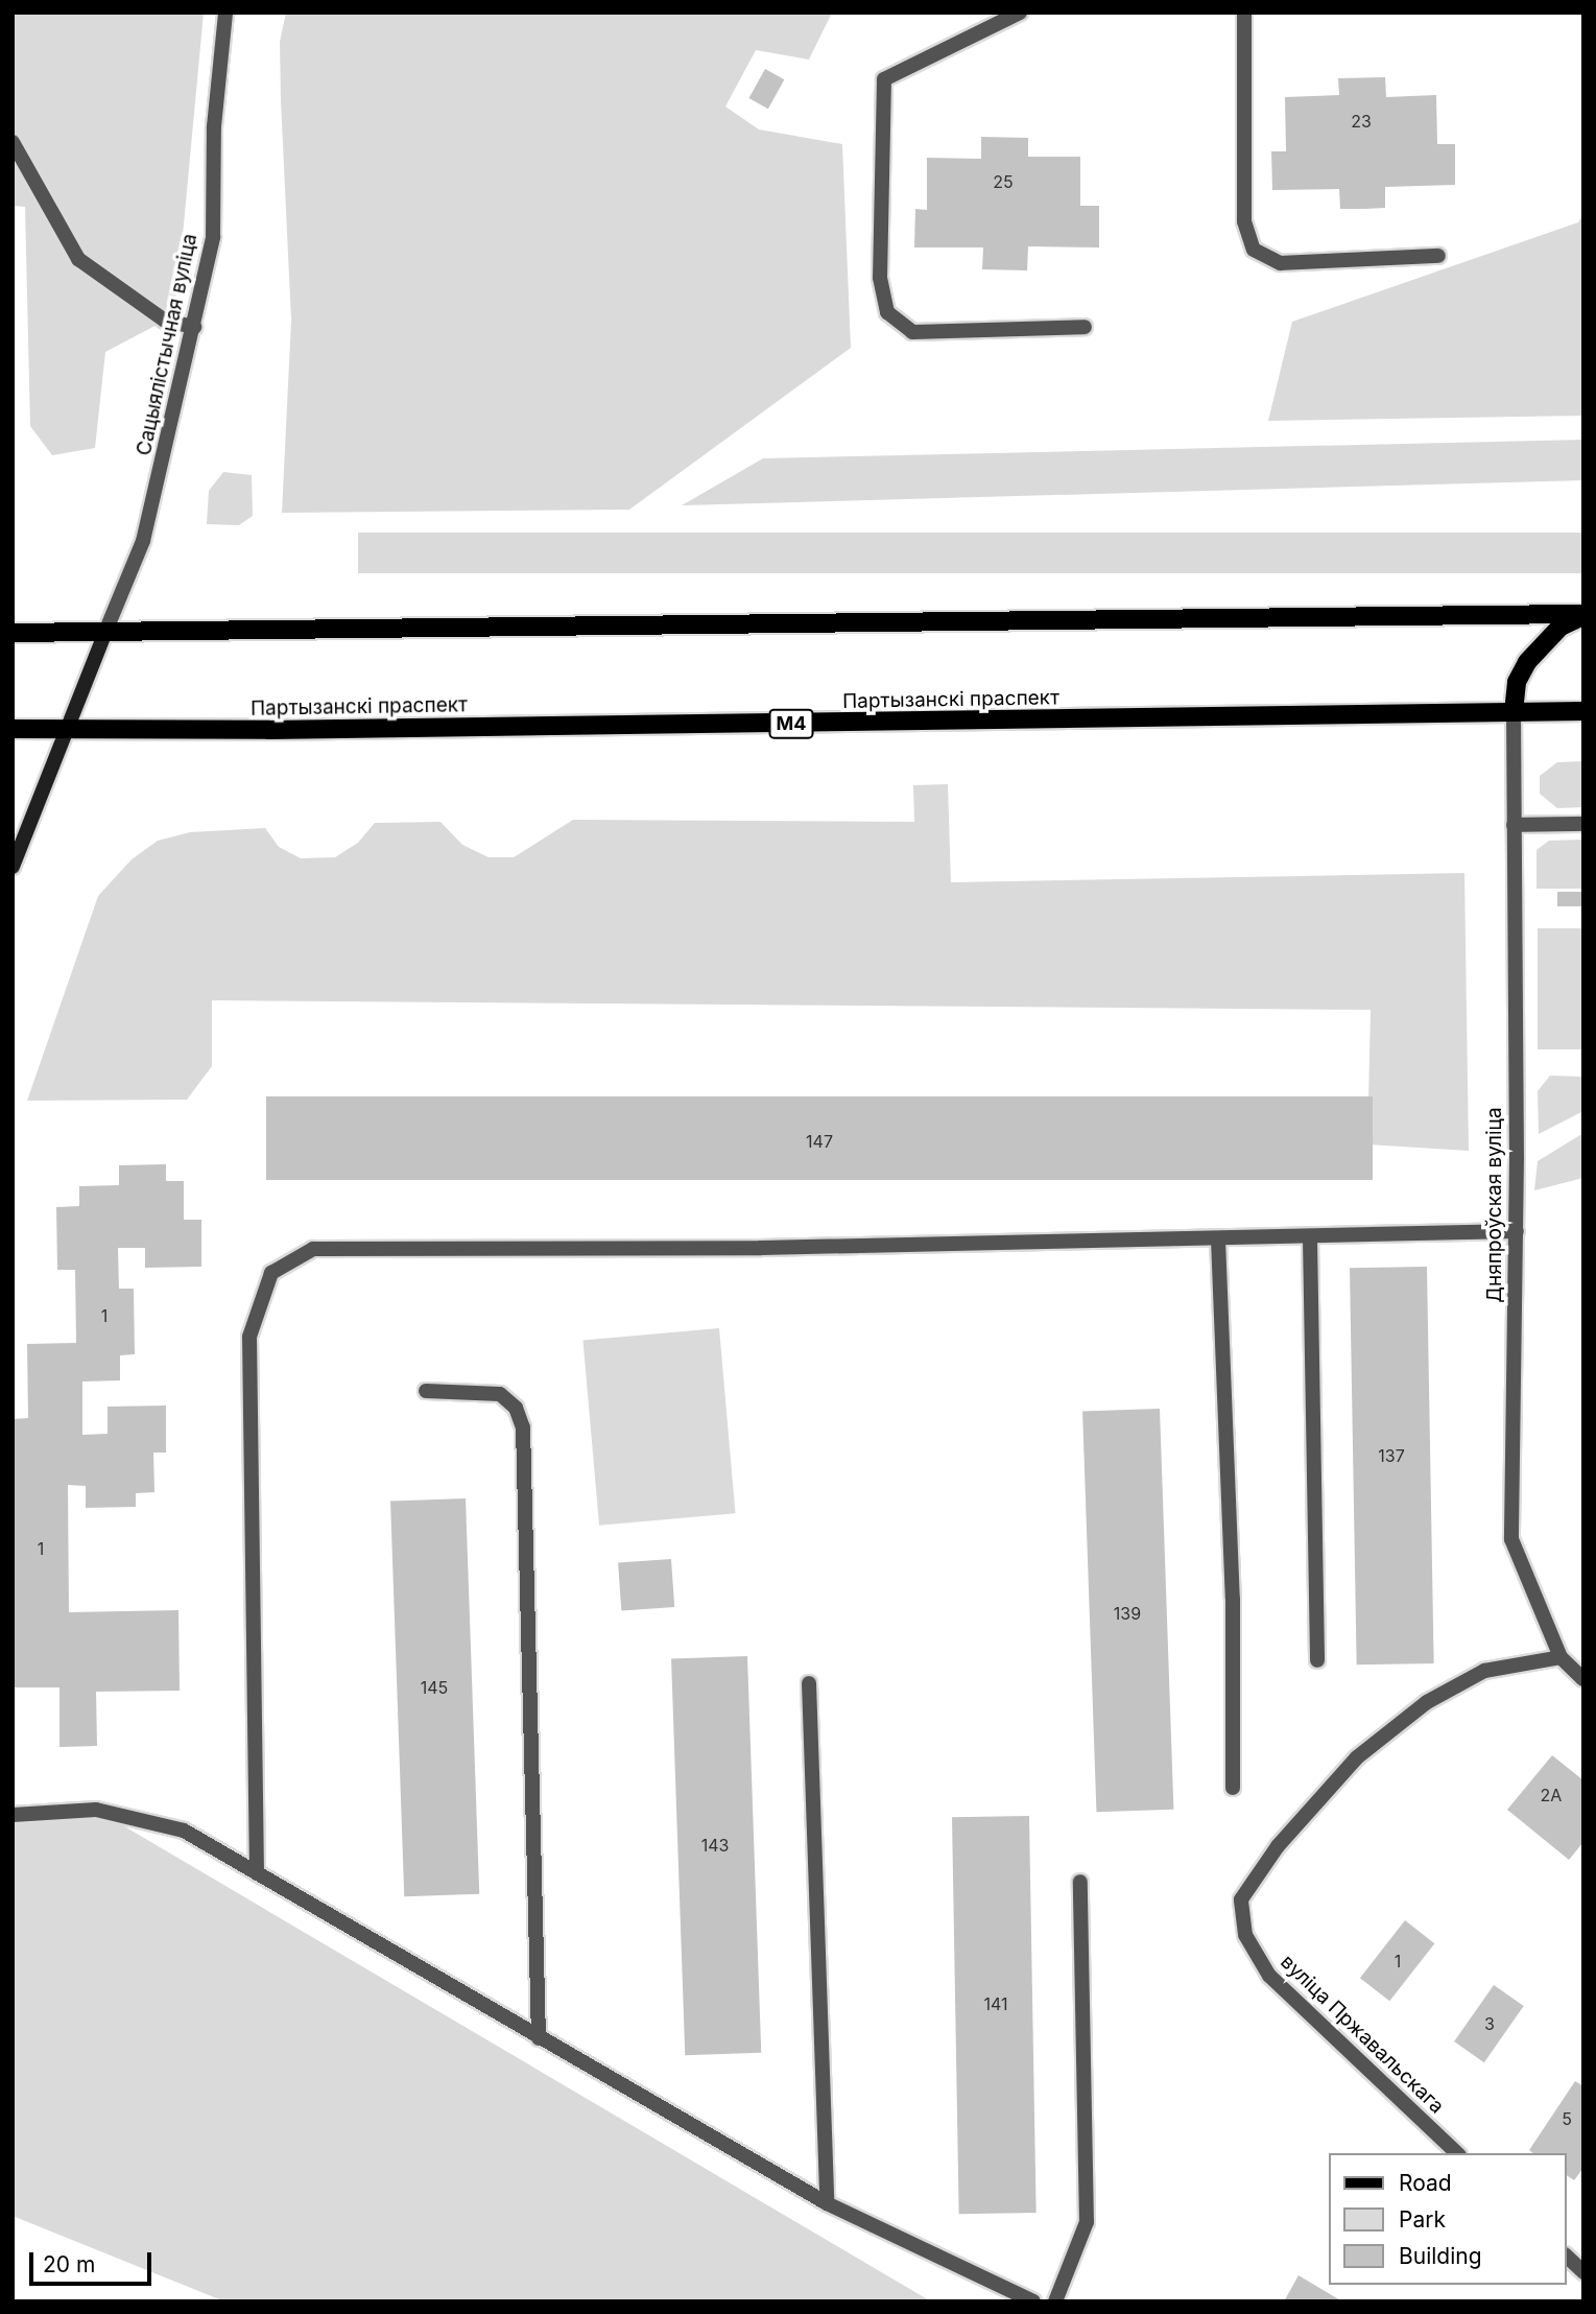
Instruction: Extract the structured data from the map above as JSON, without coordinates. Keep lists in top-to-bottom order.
{
  "streets": {
    "main road": ["Партызанскі праспект", "М4"],
    "street": ["Сацыялістычная вуліца", "Дняпроўская вуліца", "вуліца Пржавальскага"]
  },
  "crossings": [
    ["Партызанскі праспект", "Дняпроўская вуліца"],
    ["Дняпроўская вуліца", "вуліца Пржавальскага"]
  ],
  "house_numbers": [
    "23",
    "25",
    "147",
    "1",
    "137",
    "1",
    "139",
    "145",
    "2А",
    "143",
    "1",
    "141",
    "3",
    "5"
  ],
  "legend": ["Road", "Park", "Building"],
  "scale_bar": "20 m"
}
